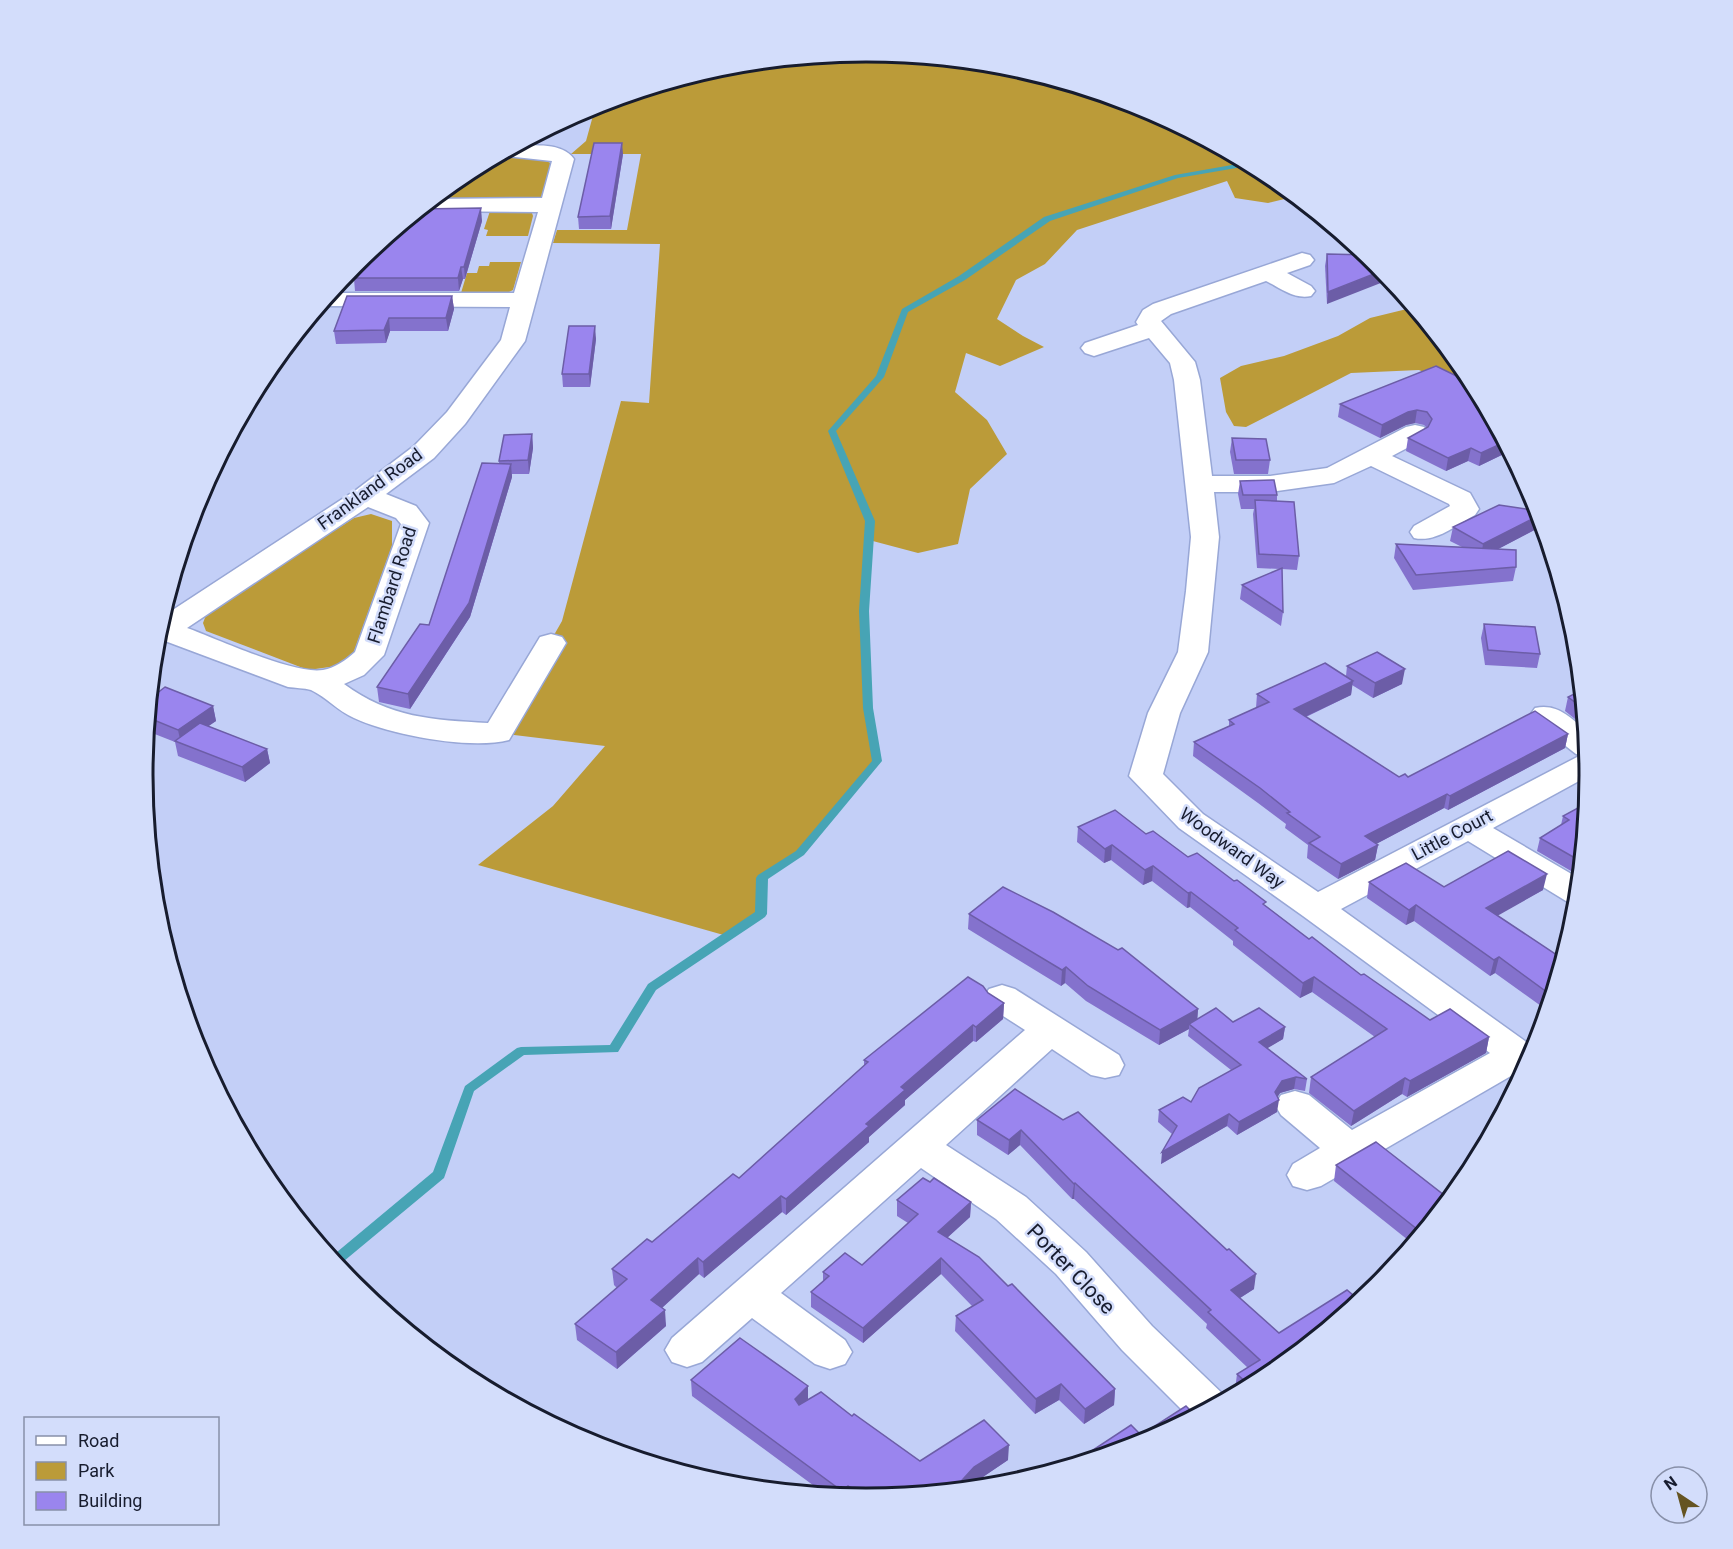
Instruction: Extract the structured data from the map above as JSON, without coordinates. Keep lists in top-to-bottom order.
{
  "streets": {
    "street": [
      "Frankland Road",
      "Flambard Road",
      "Little Court",
      "Woodward Way",
      "Porter Close"
    ]
  },
  "crossings": [
    ["Frankland Road", "Flambard Road"],
    ["Little Court", "Woodward Way"]
  ],
  "legend": ["Road", "Park", "Building"],
  "north": "top left"
}
